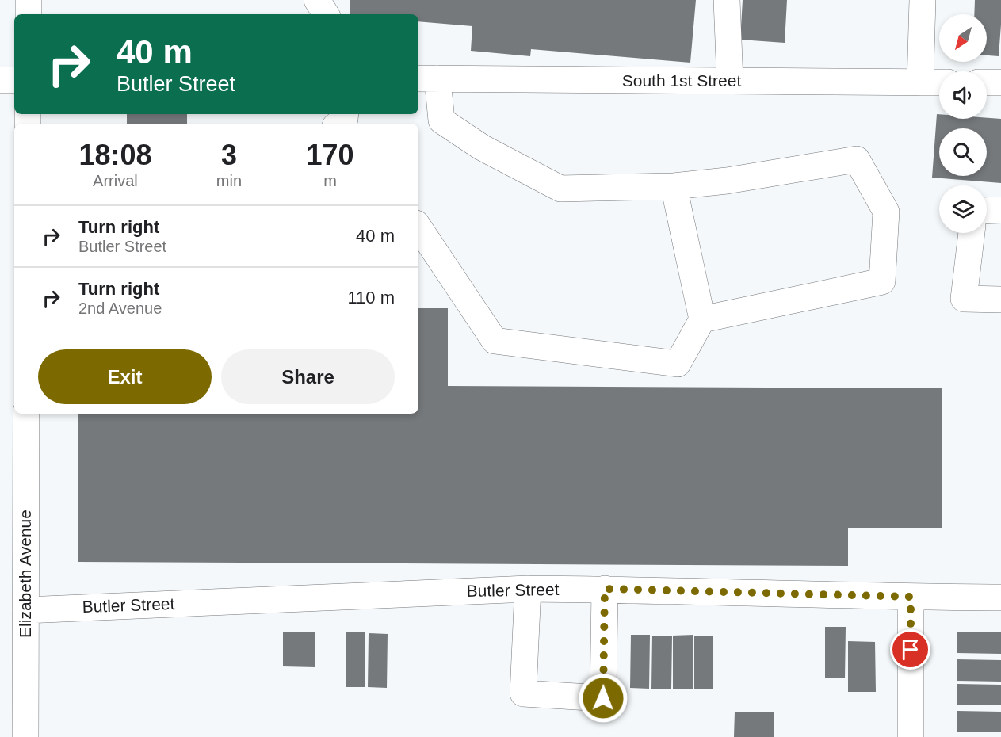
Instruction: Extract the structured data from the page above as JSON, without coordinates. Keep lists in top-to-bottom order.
{
  "streets": {
    "street": ["South 1st Street", "Elizabeth Avenue", "Butler Street"]
  },
  "crossings": [
    ["Elizabeth Avenue", "Butler Street"]
  ],
  "north": "bottom left",
  "page": {
    "turn": ["40 m", "Butler Street"],
    "eta": [
      "18:08",
      "Arrival",
      "3",
      "min",
      "170",
      "m"
    ],
    "list": [
      {
        "name": "Turn right",
        "note": "Butler Street",
        "value": "40 m"
      },
      {
        "name": "Turn right",
        "note": "2nd Avenue",
        "value": "110 m"
      }
    ],
    "buttons": ["Exit", "Share"]
  }
}
